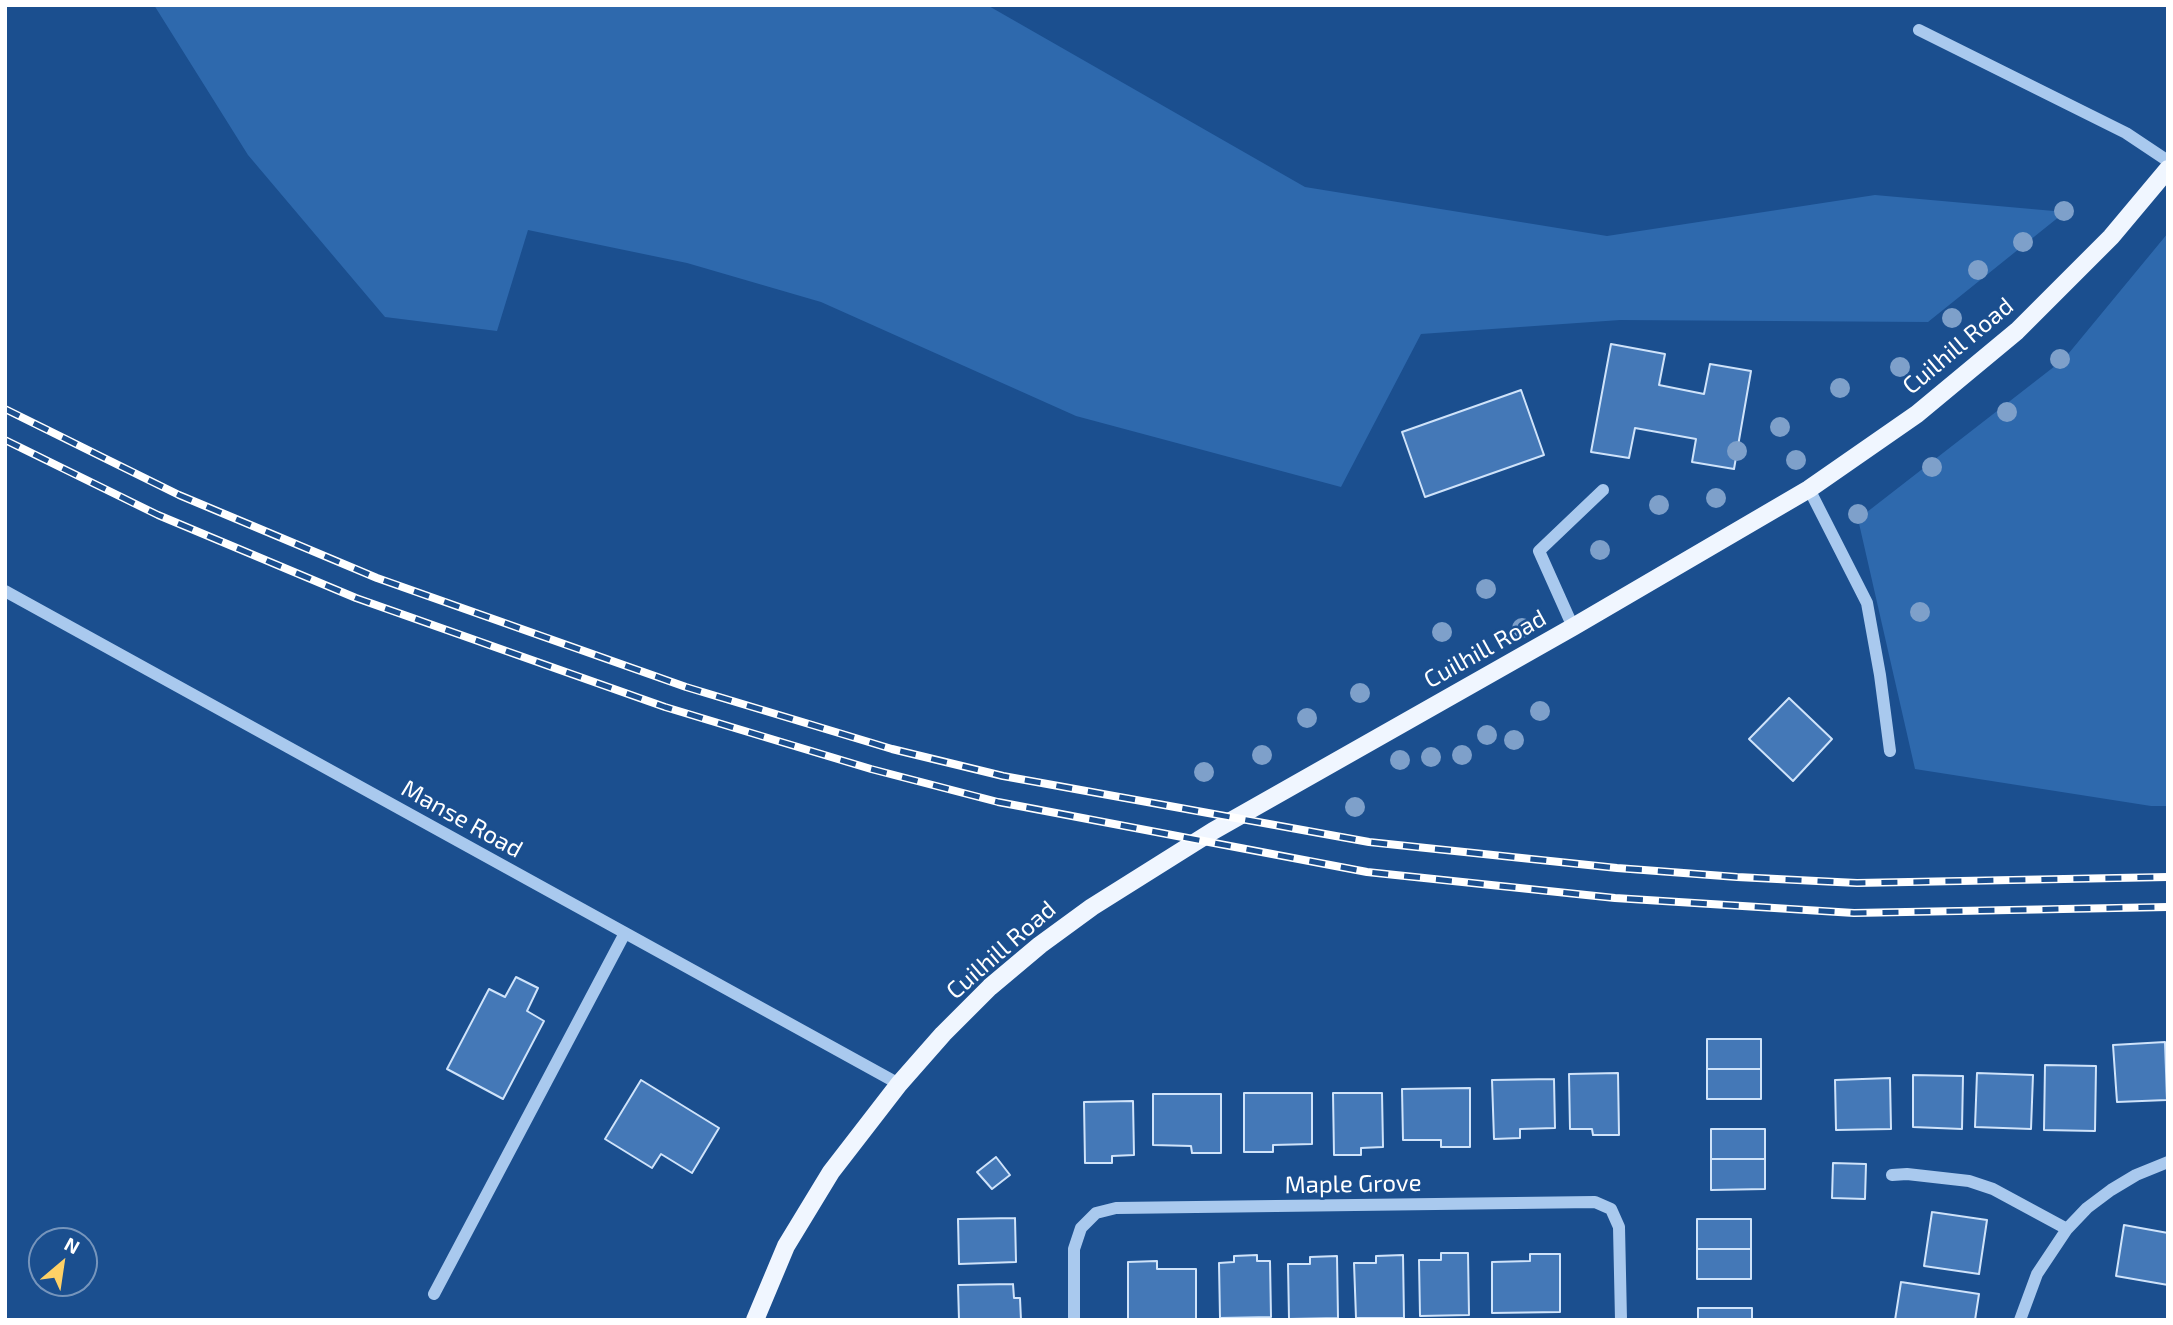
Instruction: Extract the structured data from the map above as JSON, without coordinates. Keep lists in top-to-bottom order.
{
  "streets": {
    "main road": ["Cuilhill Road"],
    "street": ["Manse Road", "Maple Grove"]
  },
  "crossings": [
    ["Cuilhill Road", "Manse Road"]
  ],
  "north": "top right"
}
